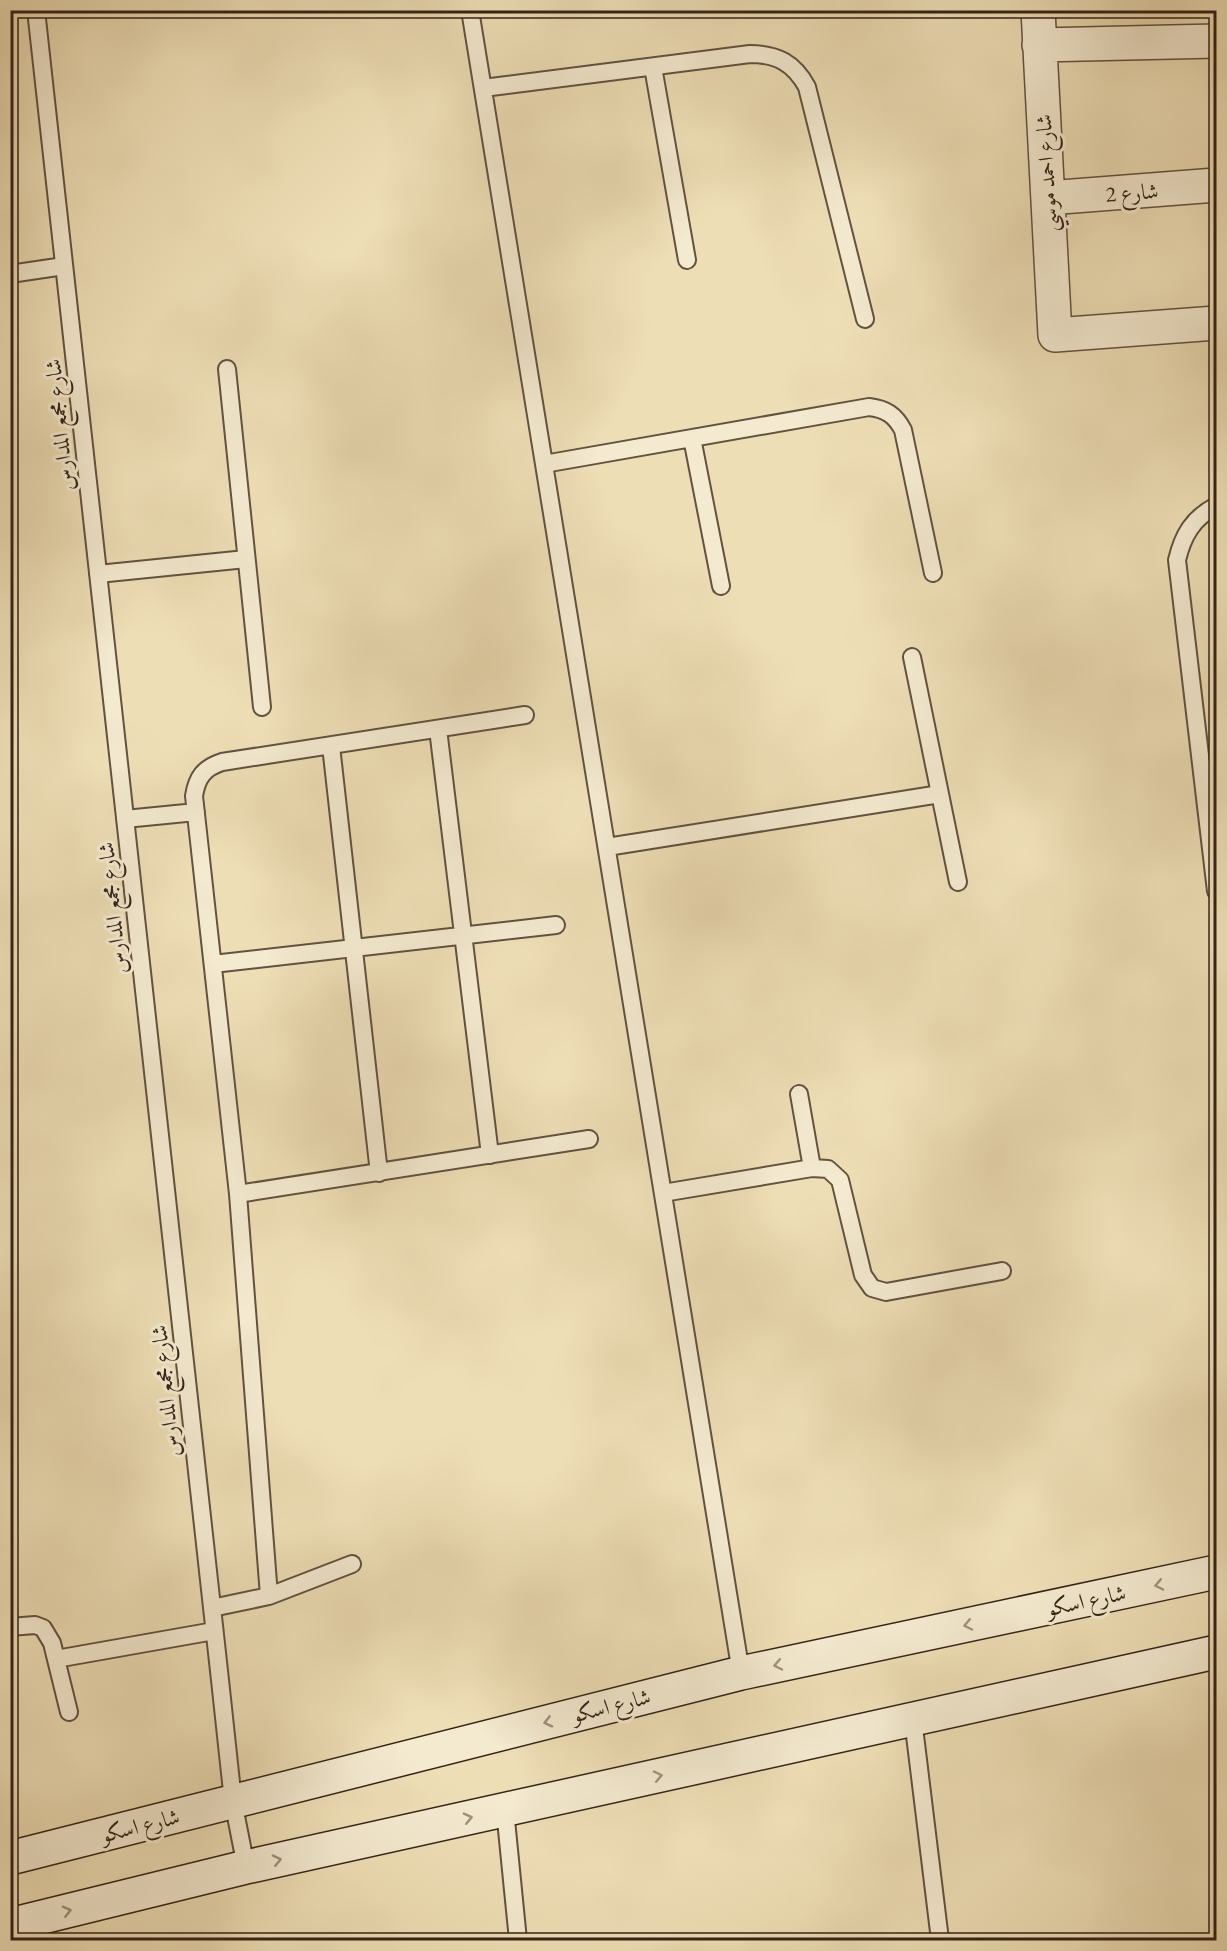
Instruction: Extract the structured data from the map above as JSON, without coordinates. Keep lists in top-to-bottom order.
{
  "streets": {
    "main road": ["شارع احمد موسي", "شارع 2", "شارع اسكو"],
    "lane": ["شارع مجمع المدارس"]
  },
  "crossings": [
    ["شارع احمد موسي", "شارع 2"],
    ["شارع مجمع المدارس", "شارع اسكو"]
  ]
}
